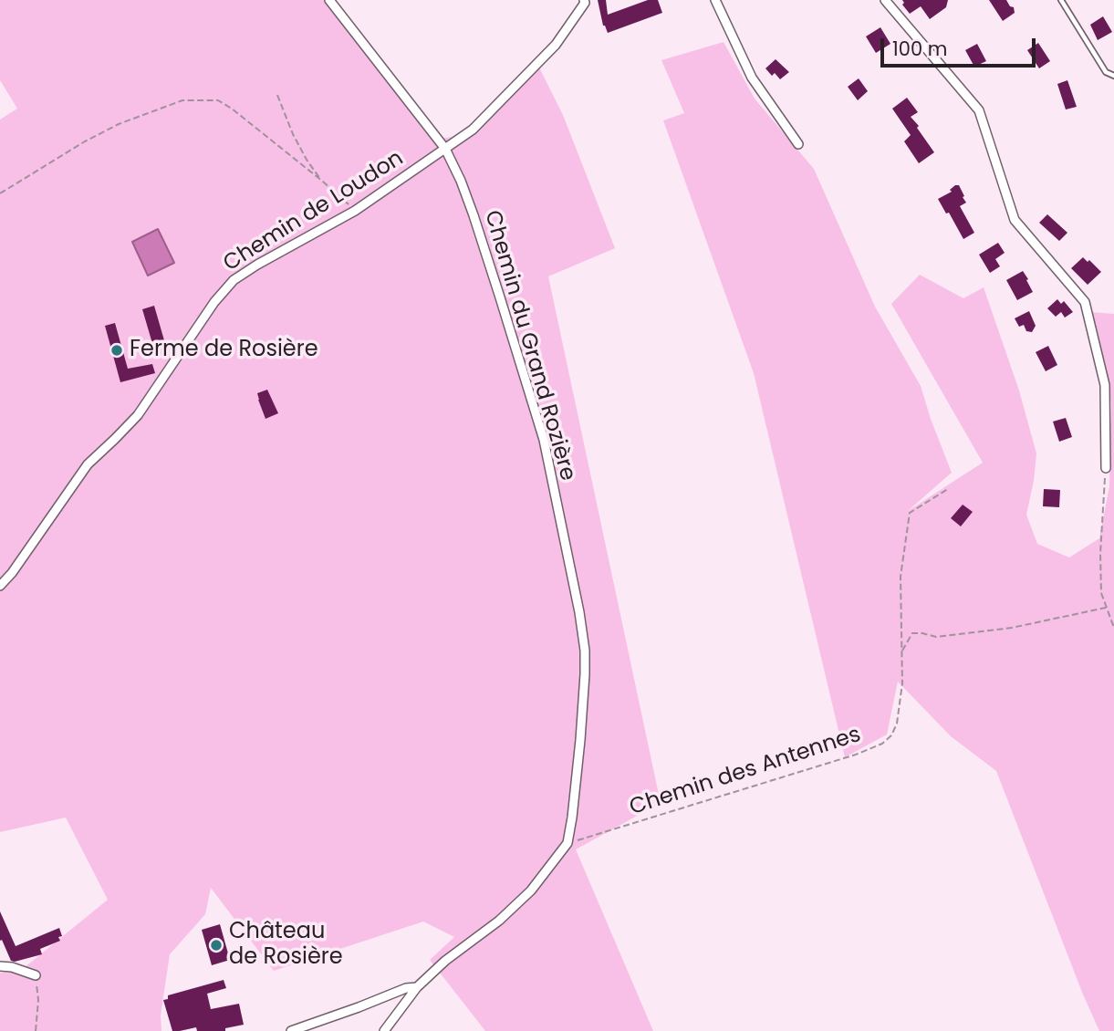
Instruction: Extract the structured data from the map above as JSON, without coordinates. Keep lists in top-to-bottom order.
{
  "streets": {
    "street": ["Chemin de Loudon", "Chemin du Grand Rozière"],
    "path": ["Chemin des Antennes"]
  },
  "crossings": [
    ["Chemin de Loudon", "Chemin du Grand Rozière"],
    ["Chemin du Grand Rozière", "Chemin des Antennes"]
  ],
  "places": ["Ferme de Rosière", "Château de Rosière"],
  "scale_bar": "100 m"
}
